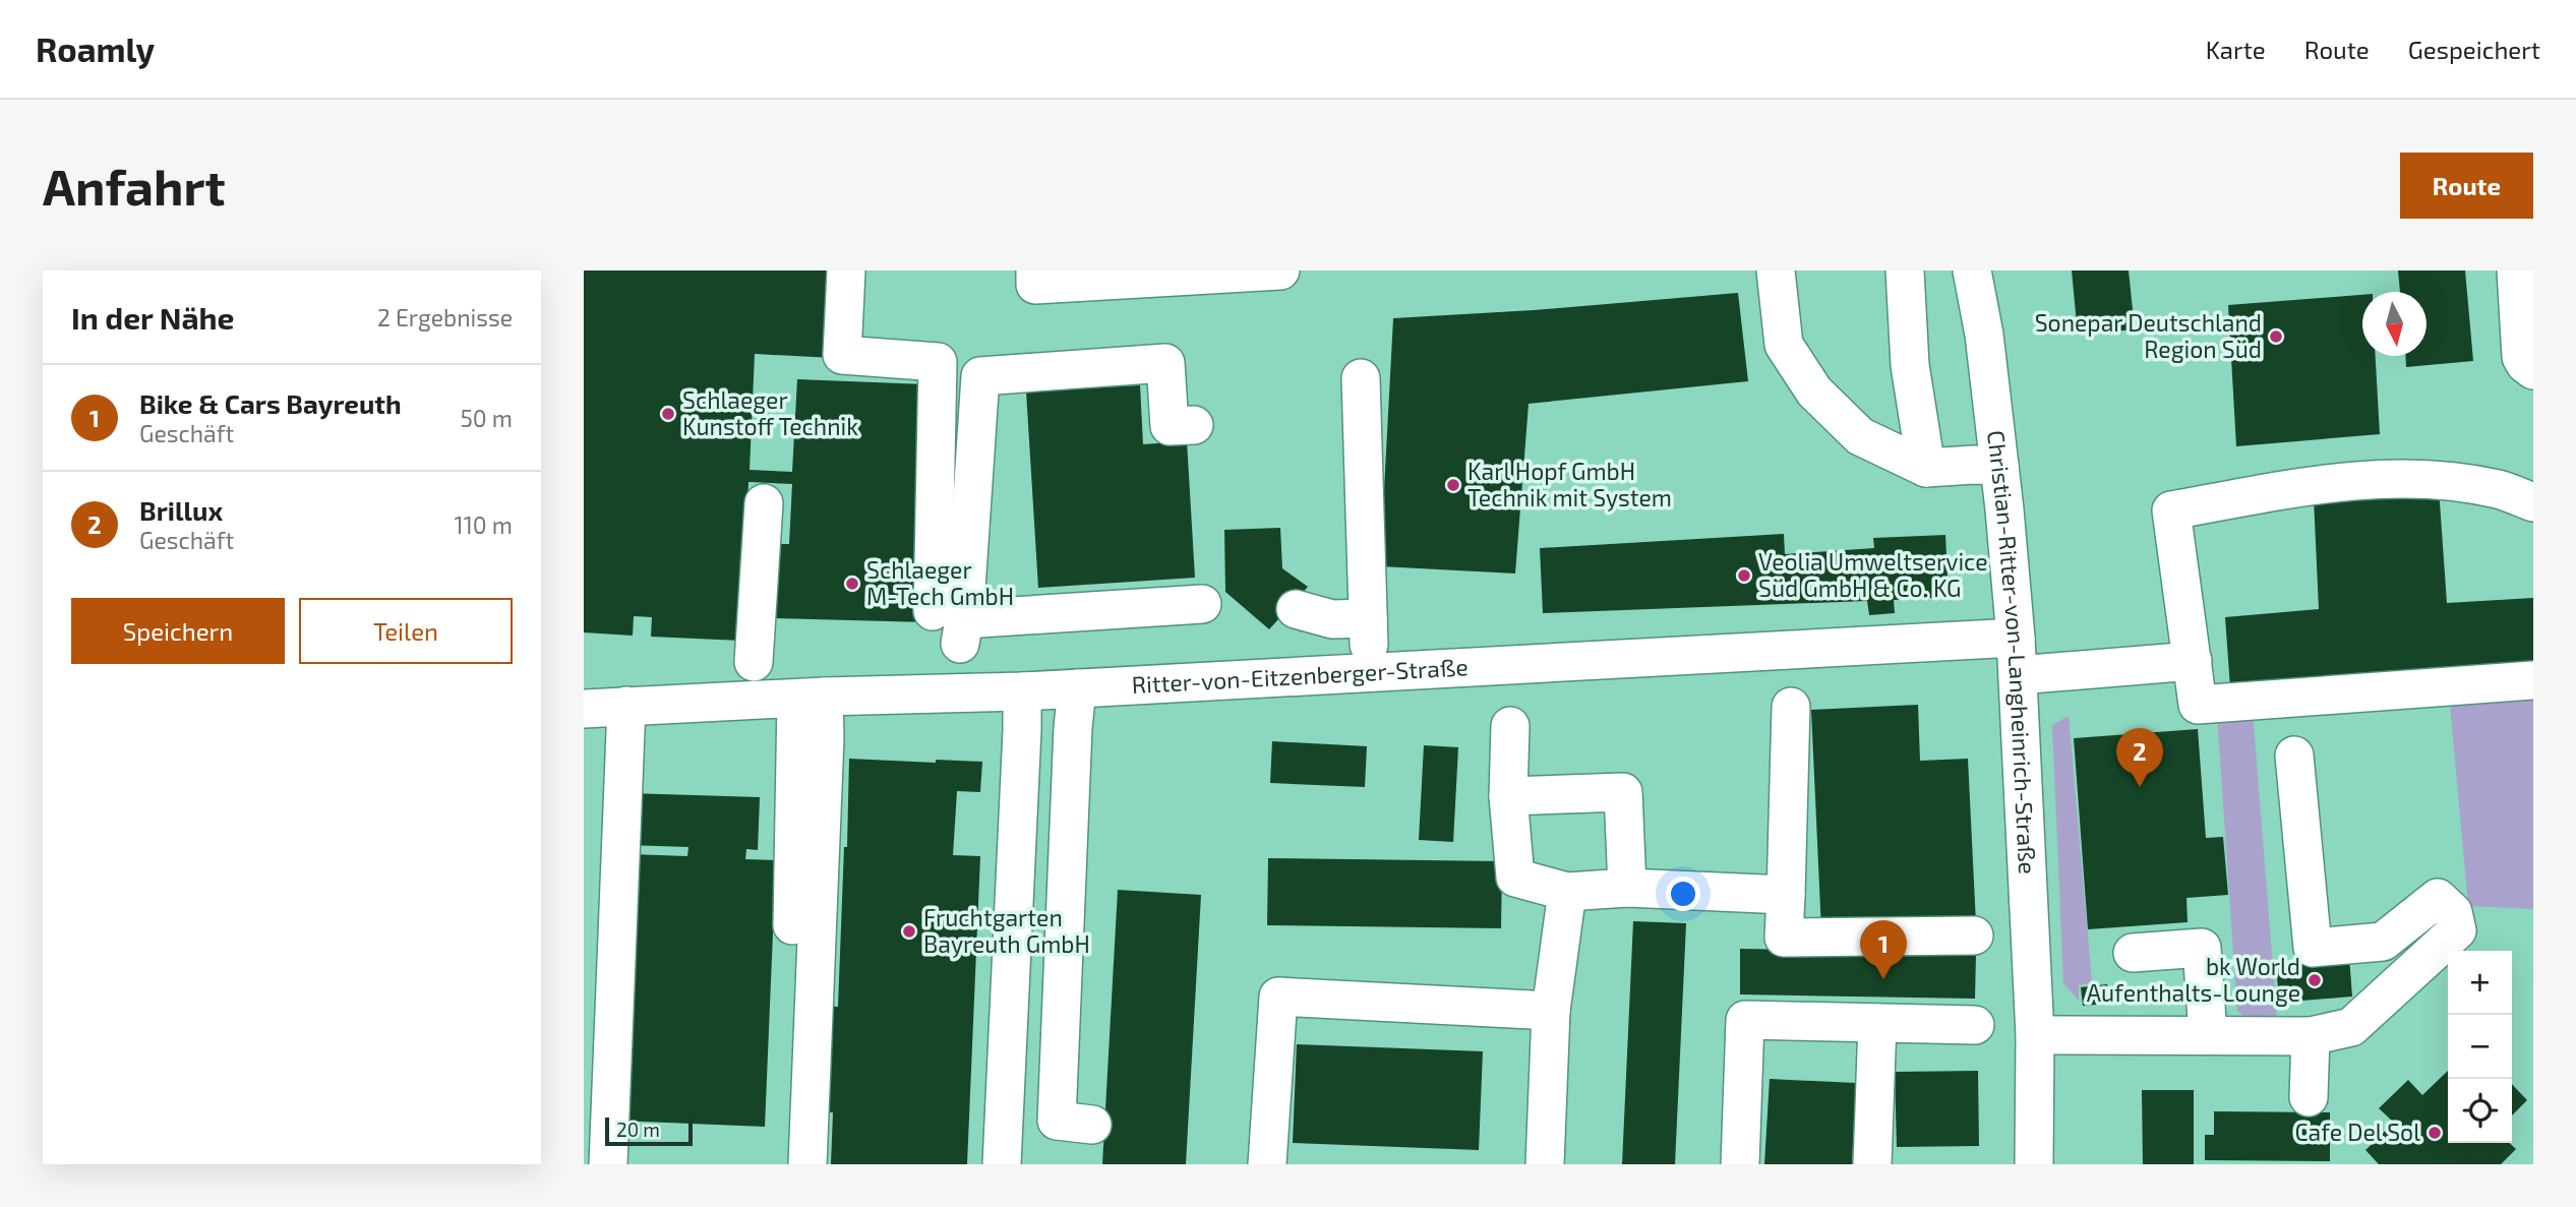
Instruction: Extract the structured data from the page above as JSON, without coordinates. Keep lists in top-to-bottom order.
{
  "streets": {
    "street": ["Christian-Ritter-von-Langheinrich-Straße", "Ritter-von-Eitzenberger-Straße"]
  },
  "crossings": [
    ["Christian-Ritter-von-Langheinrich-Straße", "Ritter-von-Eitzenberger-Straße"]
  ],
  "places": [
    "Sonepar Deutschland Region Süd",
    "Schlaeger Kunstoff Technik",
    "Karl Hopf GmbH Technik mit System",
    "Veolia Umweltservice Süd GmbH & Co. KG",
    "Schlaeger M-Tech GmbH",
    "Fruchtgarten Bayreuth GmbH",
    "bk World Aufenthalts-Lounge",
    "Cafe Del Sol"
  ],
  "scale_bar": "20 m",
  "north": "bottom",
  "page": {
    "header": "Roamly",
    "nav": ["Karte", "Route", "Gespeichert"],
    "buttons": [
      "Route",
      ["Speichern", "Teilen"]
    ],
    "title": "Anfahrt",
    "heading": ["In der Nähe", "2 Ergebnisse"],
    "list": [
      {
        "mark": "1",
        "name": "Bike & Cars Bayreuth",
        "note": "Geschäft",
        "value": "50 m"
      },
      {
        "mark": "2",
        "name": "Brillux",
        "note": "Geschäft",
        "value": "110 m"
      }
    ],
    "pins": ["2", "1"],
    "map_buttons": ["+", "−"],
    "scale": "20 m"
  }
}
